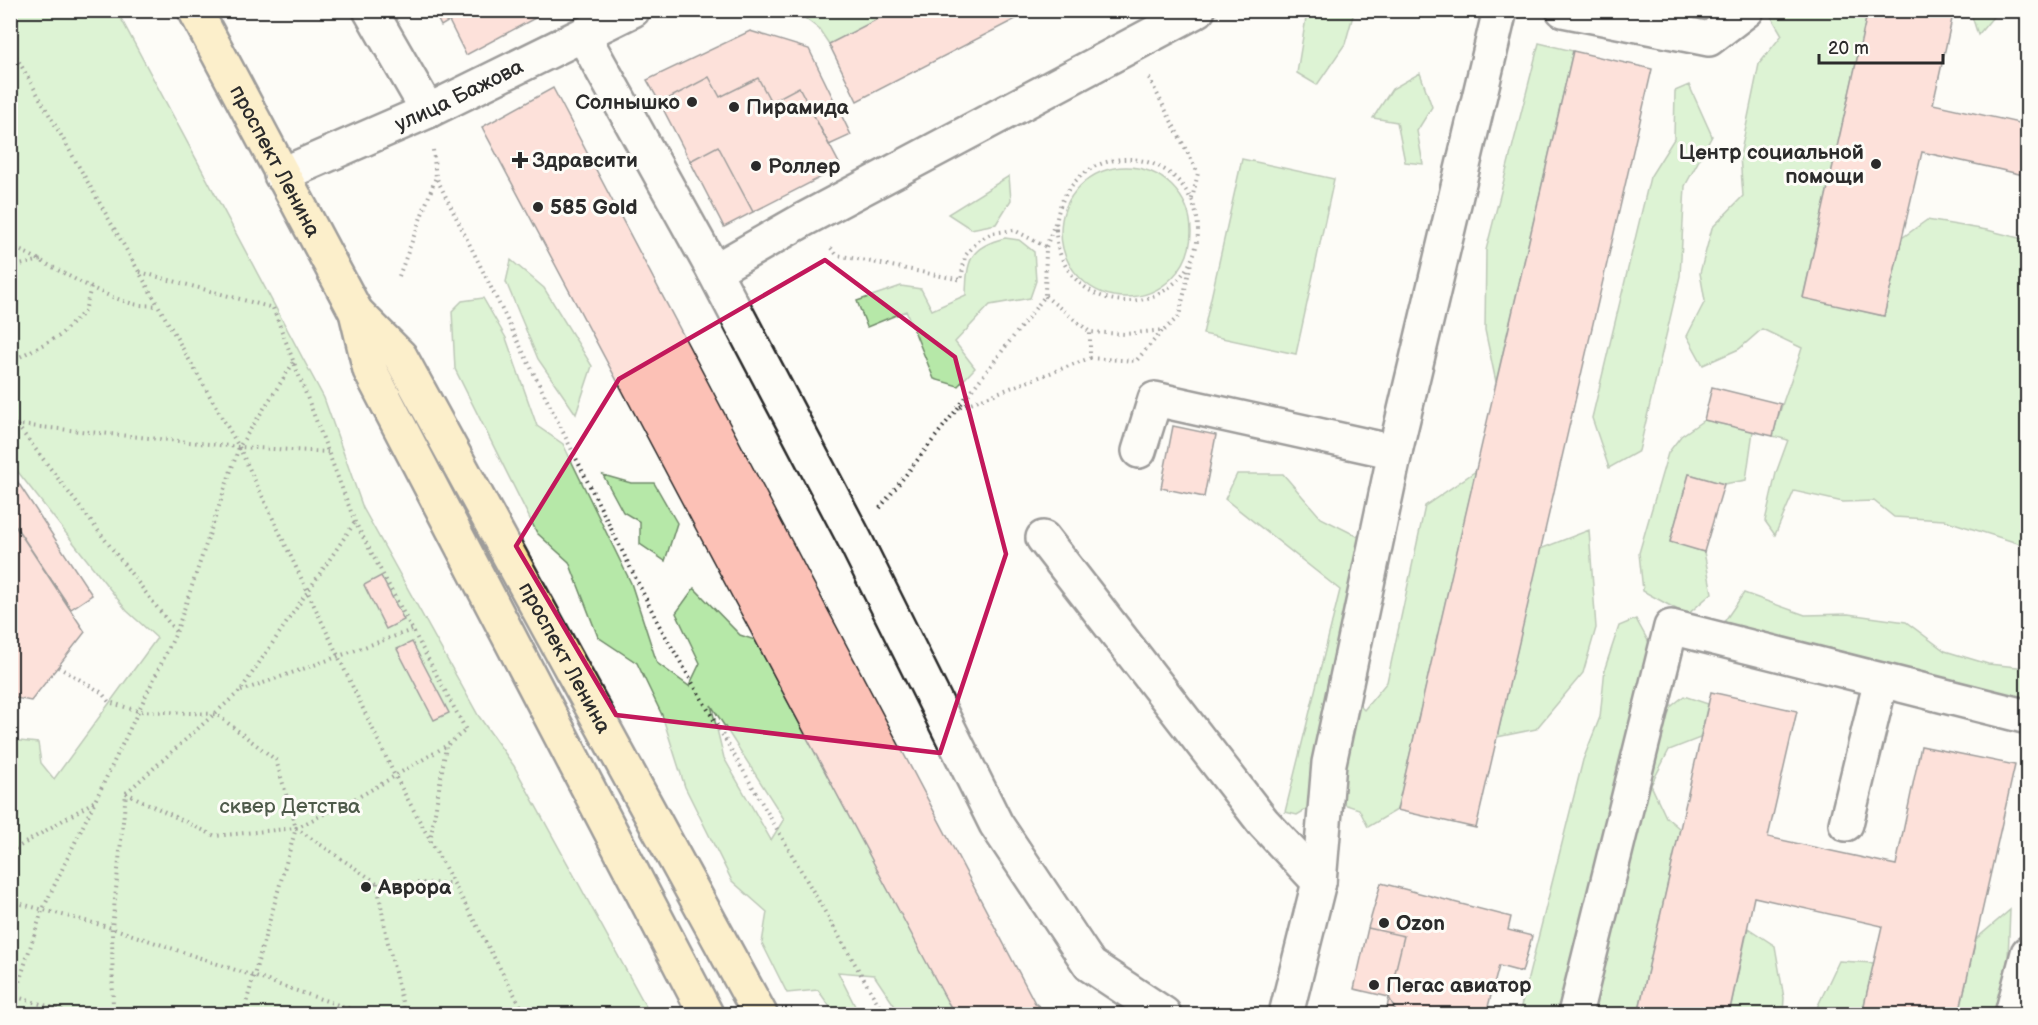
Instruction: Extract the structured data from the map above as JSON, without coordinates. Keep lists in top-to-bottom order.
{
  "streets": {
    "main road": ["проспект Ленина"],
    "street": ["улица Бажова"]
  },
  "crossings": [
    ["улица Бажова", "проспект Ленина"]
  ],
  "parks": ["сквер Детства"],
  "places": {
    "other": [
      "Солнышко",
      "Пирамида",
      "Центр социальной помощи",
      "Роллер",
      "585 Gold",
      "Аврора",
      "Ozon",
      "Пегас авиатор"
    ],
    "health": ["Здравсити"]
  },
  "scale_bar": "20 m"
}
